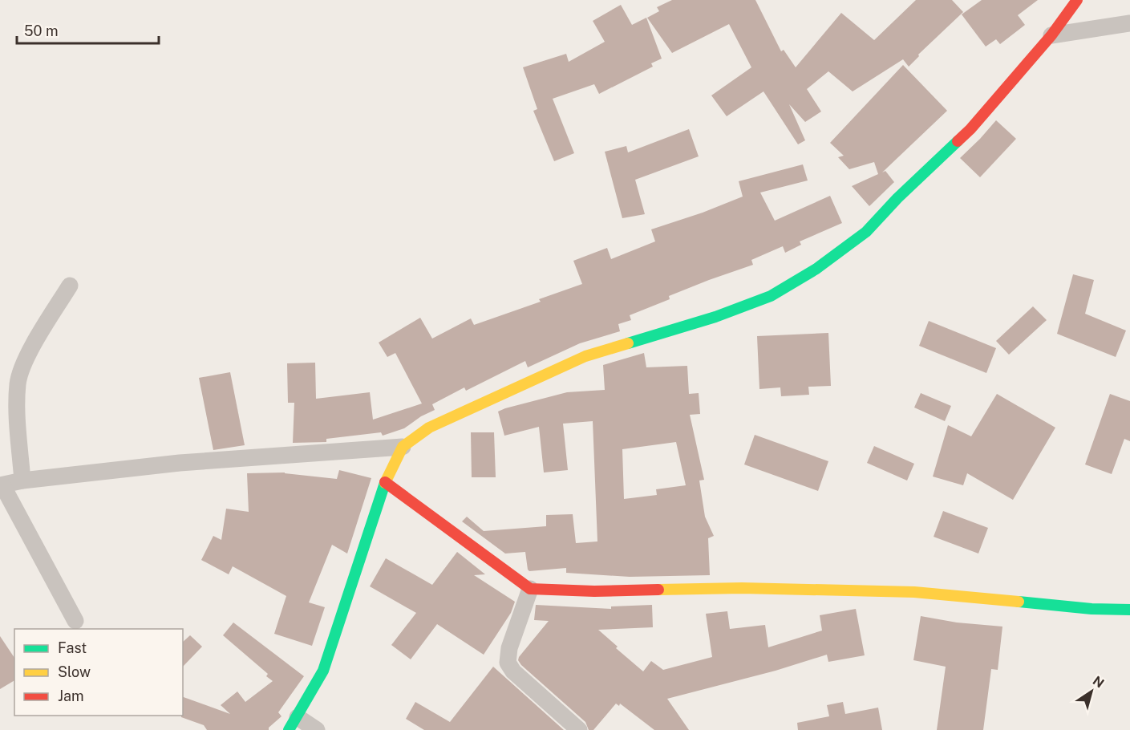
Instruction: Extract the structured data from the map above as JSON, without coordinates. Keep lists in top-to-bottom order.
{
  "legend": ["Fast", "Slow", "Jam"],
  "scale_bar": "50 m",
  "north": "top right"
}
